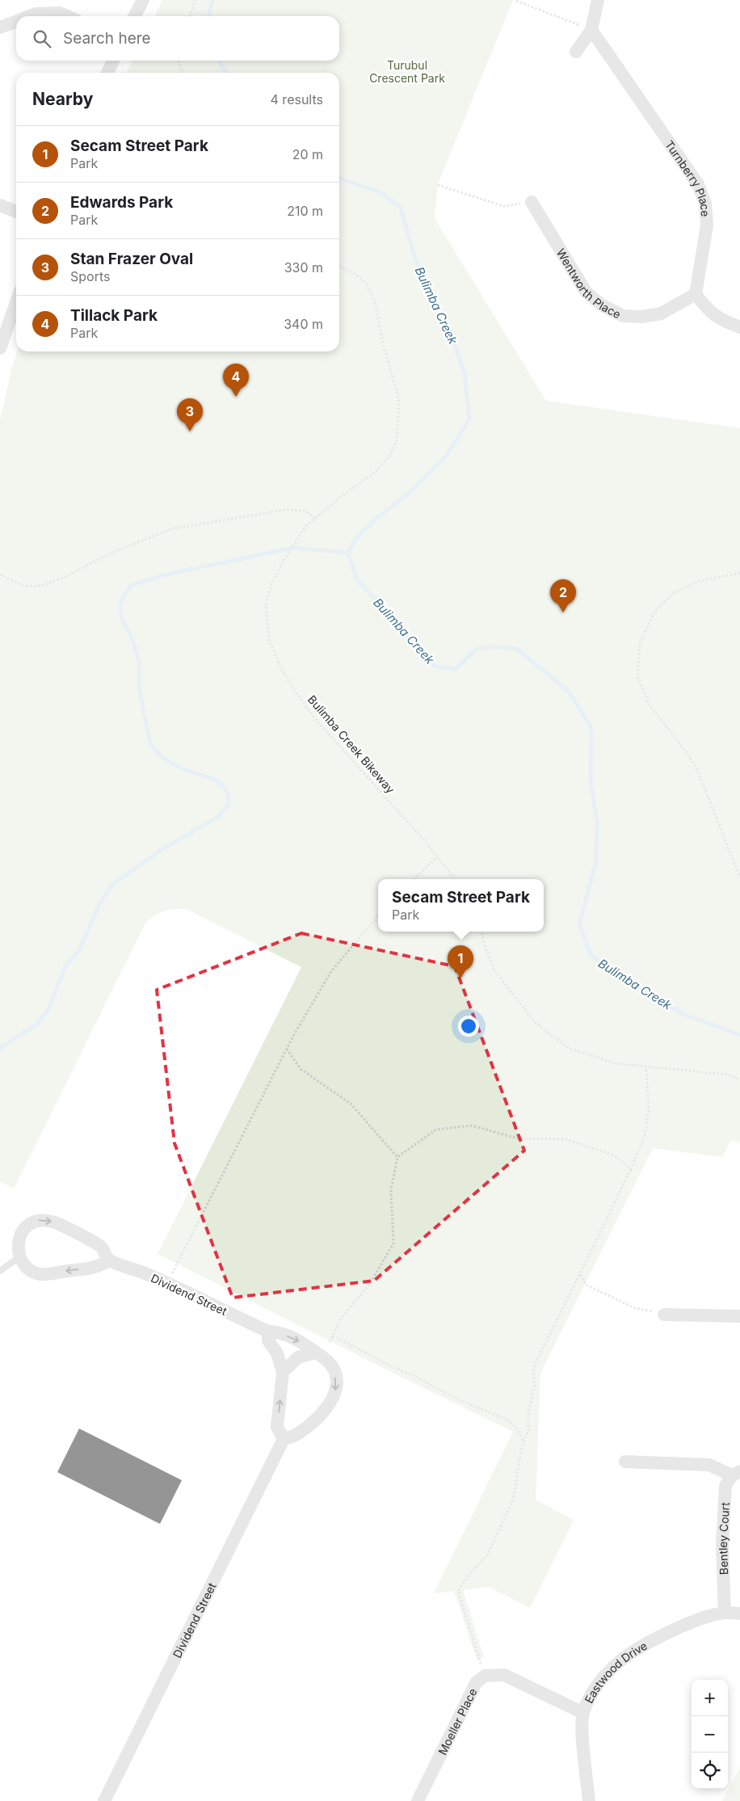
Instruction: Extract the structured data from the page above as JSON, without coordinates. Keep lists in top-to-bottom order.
{
  "streets": {
    "street": [
      "Turnberry Place",
      "Wentworth Place",
      "Dividend Street",
      "Bentley Court",
      "Eastwood Drive",
      "Moeller Place"
    ],
    "path": ["Bulimba Creek Bikeway"]
  },
  "crossings": [
    ["Turnberry Place", "Wentworth Place"],
    ["Bentley Court", "Eastwood Drive"]
  ],
  "water": ["Bulimba Creek"],
  "parks": ["Turubul Crescent Park"],
  "page": {
    "search": "Search here",
    "heading": ["Nearby", "4 results"],
    "list": [
      {
        "mark": "1",
        "name": "Secam Street Park",
        "note": "Park",
        "value": "20 m"
      },
      {
        "mark": "2",
        "name": "Edwards Park",
        "note": "Park",
        "value": "210 m"
      },
      {
        "mark": "3",
        "name": "Stan Frazer Oval",
        "note": "Sports",
        "value": "330 m"
      },
      {
        "mark": "4",
        "name": "Tillack Park",
        "note": "Park",
        "value": "340 m"
      }
    ],
    "pins": [
      "4",
      "3",
      "2",
      "1"
    ],
    "popup": ["Secam Street Park", "Park"],
    "map_buttons": ["+", "−"]
  }
}
